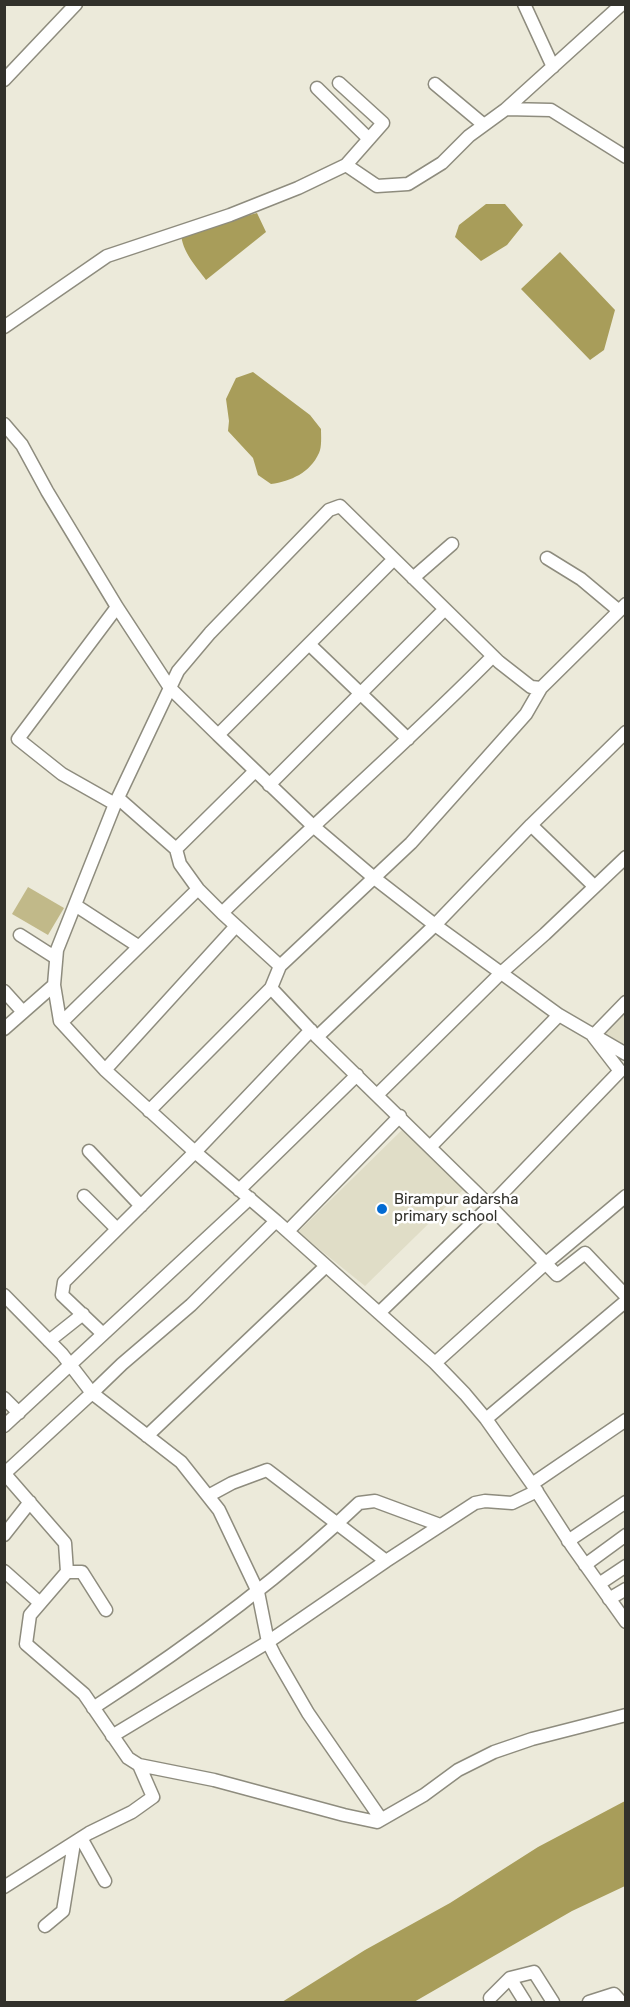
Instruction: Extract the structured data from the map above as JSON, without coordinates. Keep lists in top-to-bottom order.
{
  "places": ["Birampur adarsha primary school"]
}
